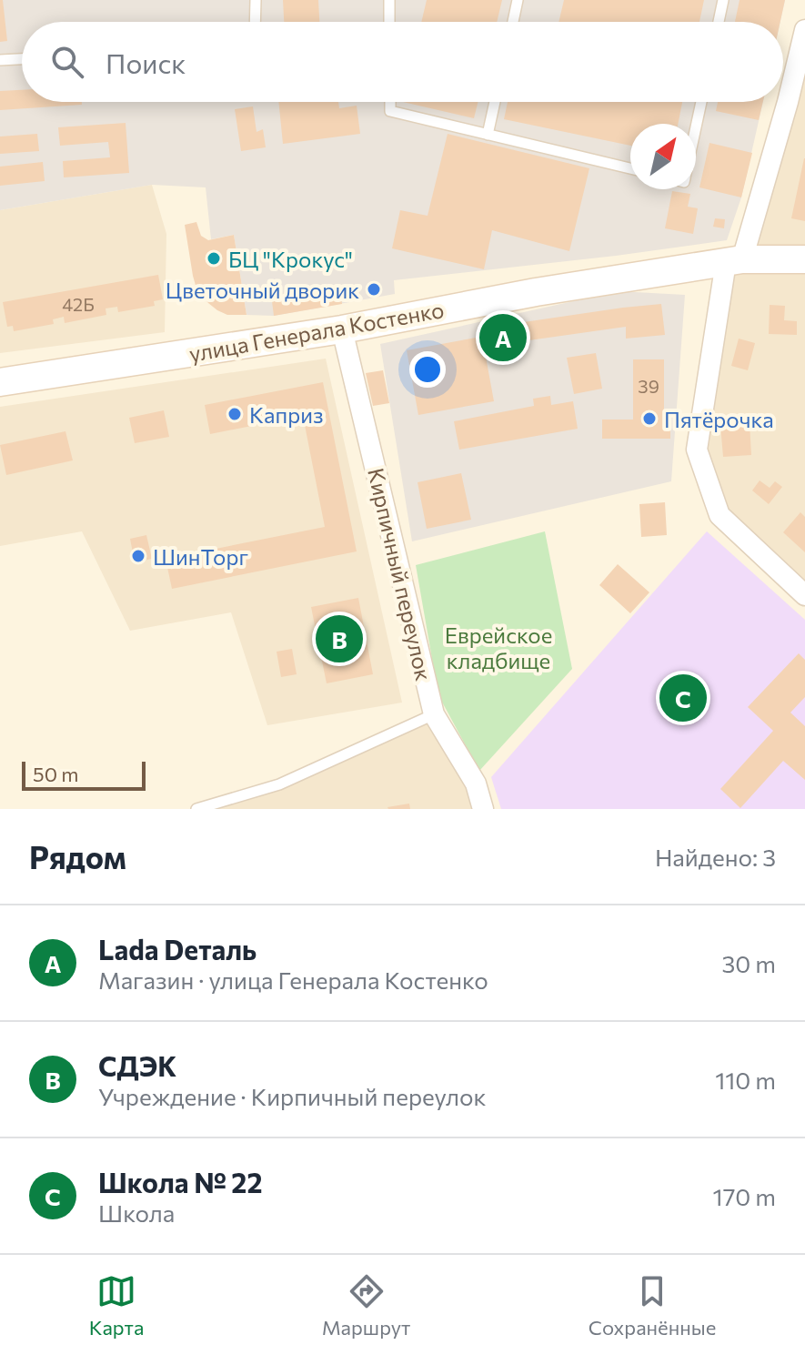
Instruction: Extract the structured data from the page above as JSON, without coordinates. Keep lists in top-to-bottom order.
{
  "streets": {
    "main road": ["улица Генерала Костенко"],
    "street": ["Кирпичный переулок"]
  },
  "crossings": [
    ["улица Генерала Костенко", "Кирпичный переулок"]
  ],
  "parks": ["Еврейское кладбище"],
  "places": [
    "БЦ \"Крокус\"",
    "Цветочный дворик",
    "Каприз",
    "Пятёрочка",
    "ШинТорг"
  ],
  "house_numbers": ["42Б", "39"],
  "scale_bar": "50 m",
  "north": "top right",
  "page": {
    "search": "Поиск",
    "pins": ["A", "B", "C"],
    "scale": "50 m",
    "heading": ["Рядом", "Найдено: 3"],
    "list": [
      {
        "mark": "A",
        "name": "Lada Dеталь",
        "note": "Магазин · улица Генерала Костенко",
        "value": "30 m"
      },
      {
        "mark": "B",
        "name": "СДЭК",
        "note": "Учреждение · Кирпичный переулок",
        "value": "110 m"
      },
      {
        "mark": "C",
        "name": "Школа № 22",
        "note": "Школа",
        "value": "170 m"
      }
    ],
    "nav": ["Карта", "Маршрут", "Сохранённые"]
  }
}
